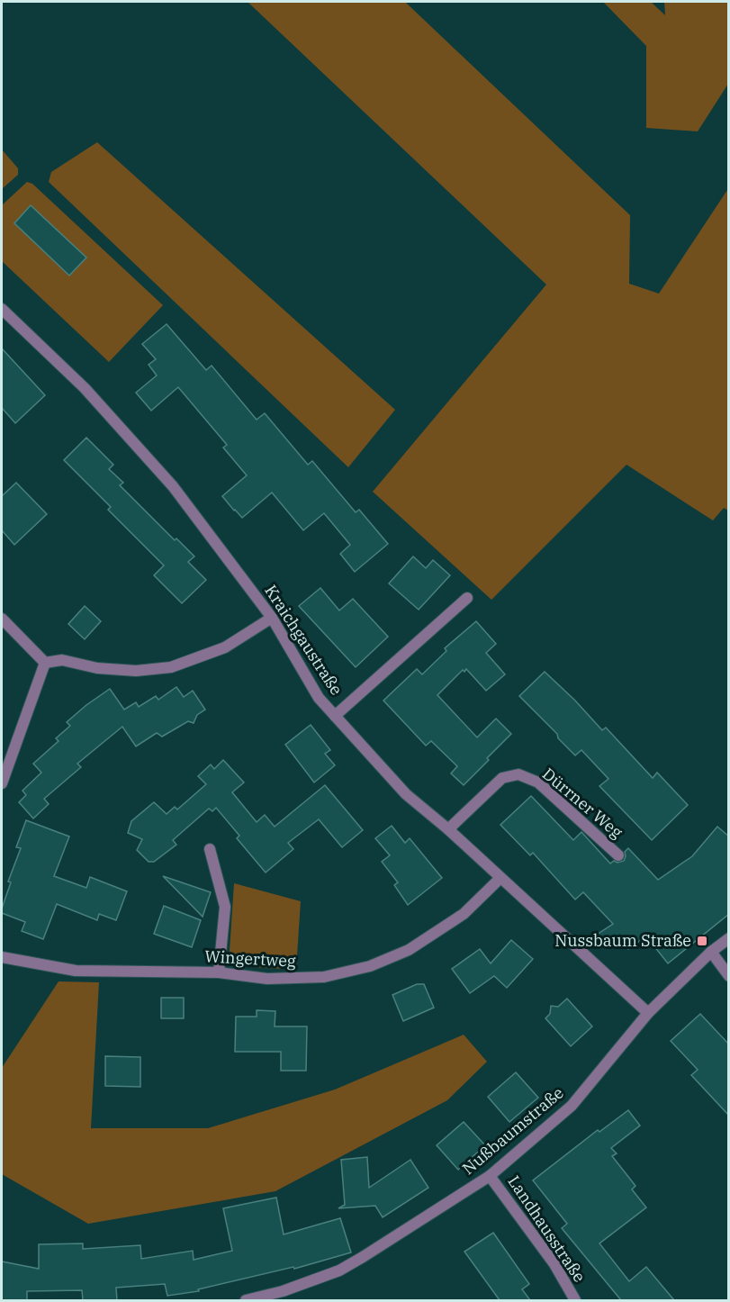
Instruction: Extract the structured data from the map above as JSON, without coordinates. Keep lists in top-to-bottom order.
{
  "streets": {
    "street": [
      "Kraichgaustraße",
      "Dürrner Weg",
      "Wingertweg",
      "Nußbaumstraße",
      "Landhausstraße"
    ]
  },
  "crossings": [
    ["Kraichgaustraße", "Dürrner Weg"],
    ["Kraichgaustraße", "Wingertweg"],
    ["Kraichgaustraße", "Nußbaumstraße"],
    ["Nußbaumstraße", "Landhausstraße"]
  ],
  "places": {
    "transit": ["Nussbaum Straße"]
  }
}
